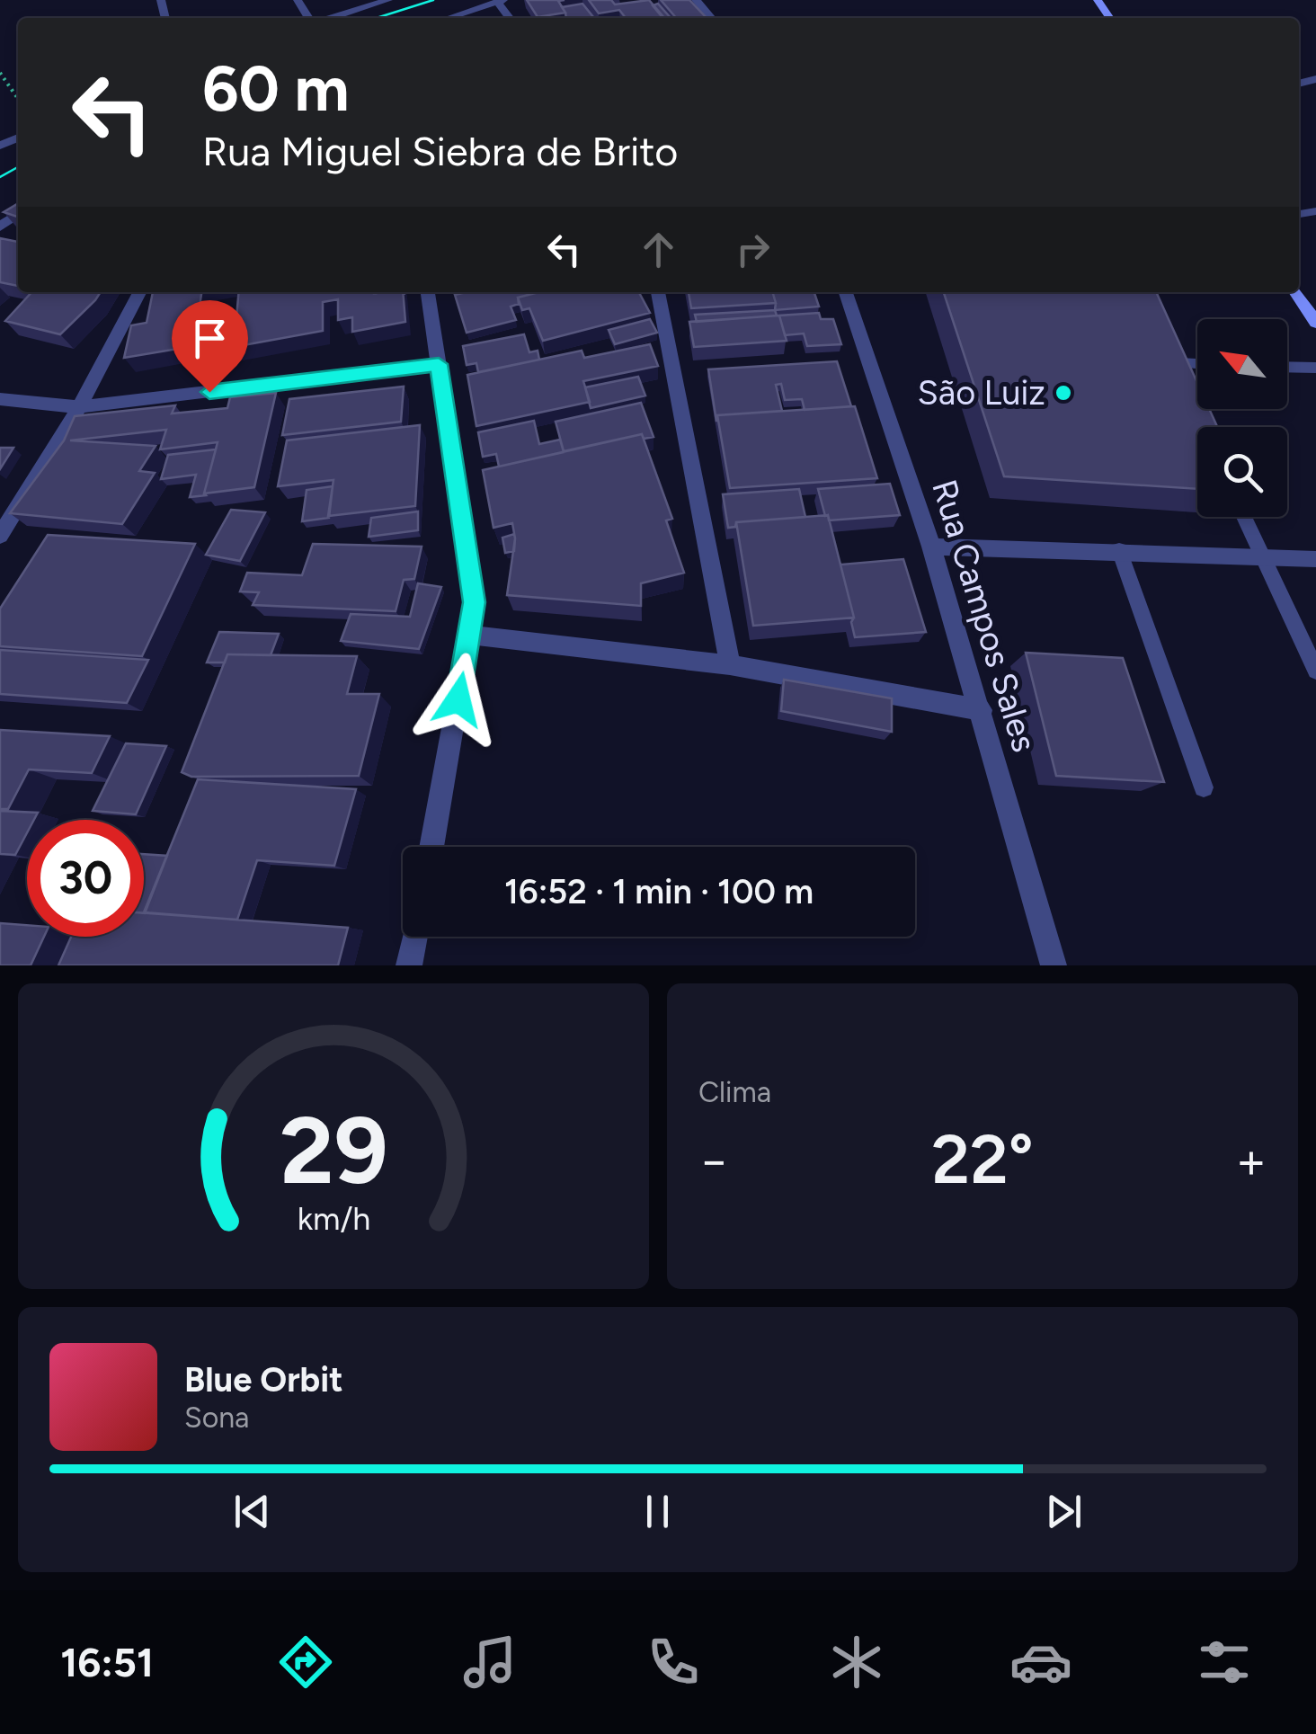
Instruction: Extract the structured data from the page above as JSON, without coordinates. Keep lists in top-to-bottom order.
{
  "streets": {
    "street": ["Rua Campos Sales"]
  },
  "places": ["São Luiz"],
  "north": "top left",
  "page": {
    "turn": ["60 m", "Rua Miguel Siebra de Brito"],
    "limit": "30",
    "trip": "16:52 · 1 min · 100 m",
    "tile": "Clima",
    "heat": ["−", "22°", "+"],
    "song": ["Blue Orbit", "Sona"],
    "tabs": "16:51",
    "gauge": ["29", "km/h"]
  }
}
